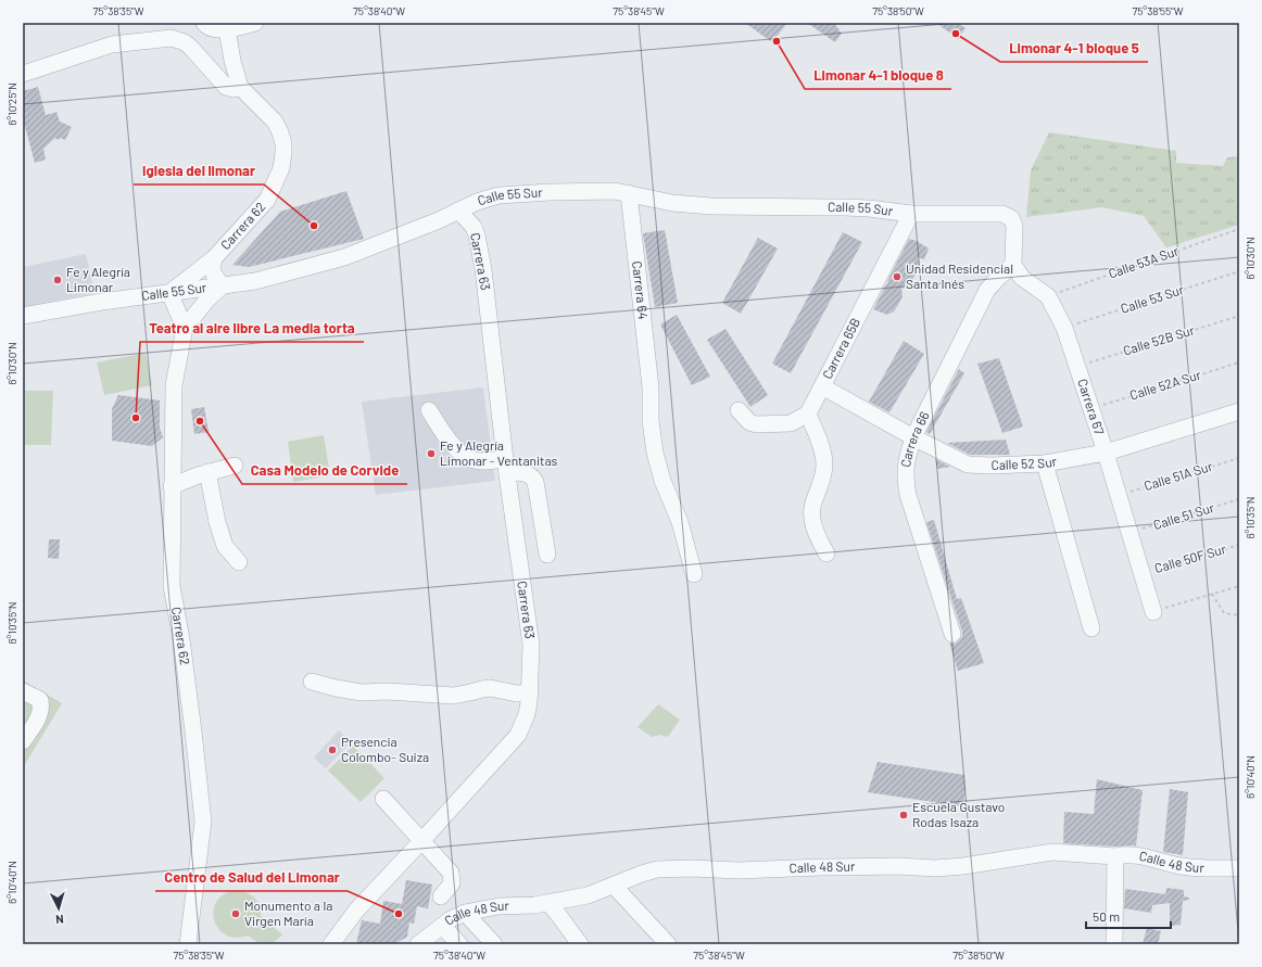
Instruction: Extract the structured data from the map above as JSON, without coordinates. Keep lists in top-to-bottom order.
{
  "streets": {
    "street": [
      "Calle 55 Sur",
      "Carrera 62",
      "Carrera 63",
      "Carrera 64",
      "Carrera 65B",
      "Carrera 67",
      "Carrera 66",
      "Calle 52 Sur",
      "Calle 48 Sur"
    ],
    "path": [
      "Calle 53A Sur",
      "Calle 53 Sur",
      "Calle 52B Sur",
      "Calle 52A Sur",
      "Calle 51A Sur",
      "Calle 51 Sur",
      "Calle 50F Sur"
    ]
  },
  "crossings": [
    ["Calle 55 Sur", "Carrera 62"],
    ["Calle 55 Sur", "Carrera 63"],
    ["Calle 55 Sur", "Carrera 64"],
    ["Calle 55 Sur", "Carrera 65B"],
    ["Calle 55 Sur", "Carrera 67"],
    ["Calle 55 Sur", "Carrera 66"],
    ["Calle 53A Sur", "Carrera 67"],
    ["Calle 53 Sur", "Carrera 67"],
    ["Calle 52B Sur", "Carrera 67"],
    ["Carrera 65B", "Calle 52 Sur"],
    ["Calle 52A Sur", "Carrera 67"],
    ["Carrera 67", "Carrera 66"],
    ["Carrera 67", "Calle 52 Sur"],
    ["Carrera 67", "Calle 51A Sur"],
    ["Carrera 67", "Calle 51 Sur"],
    ["Carrera 67", "Calle 50F Sur"],
    ["Carrera 66", "Calle 52 Sur"]
  ],
  "places": [
    "Limonar 4-1 bloque 5",
    "Limonar 4-1 bloque 8",
    "Iglesia del limonar",
    "Unidad Residencial Santa Inés",
    "Fe y Alegría Limonar",
    "Teatro al aire libre La media torta",
    "Casa Modelo de Corvide",
    "Fe y Alegría Limonar - Ventanitas",
    "Presencia Colombo- Suiza",
    "Escuela Gustavo Rodas Isaza",
    "Monumento a la Virgen María",
    "Centro de Salud del Limonar"
  ],
  "scale_bar": "50 m",
  "north": "bottom",
  "coordinates": [
    "75°38'35\"W",
    "75°38'40\"W",
    "75°38'45\"W",
    "75°38'50\"W",
    "75°38'55\"W",
    "6°10'25\"N",
    "6°10'30\"N",
    "6°10'35\"N",
    "6°10'40\"N"
  ]
}
